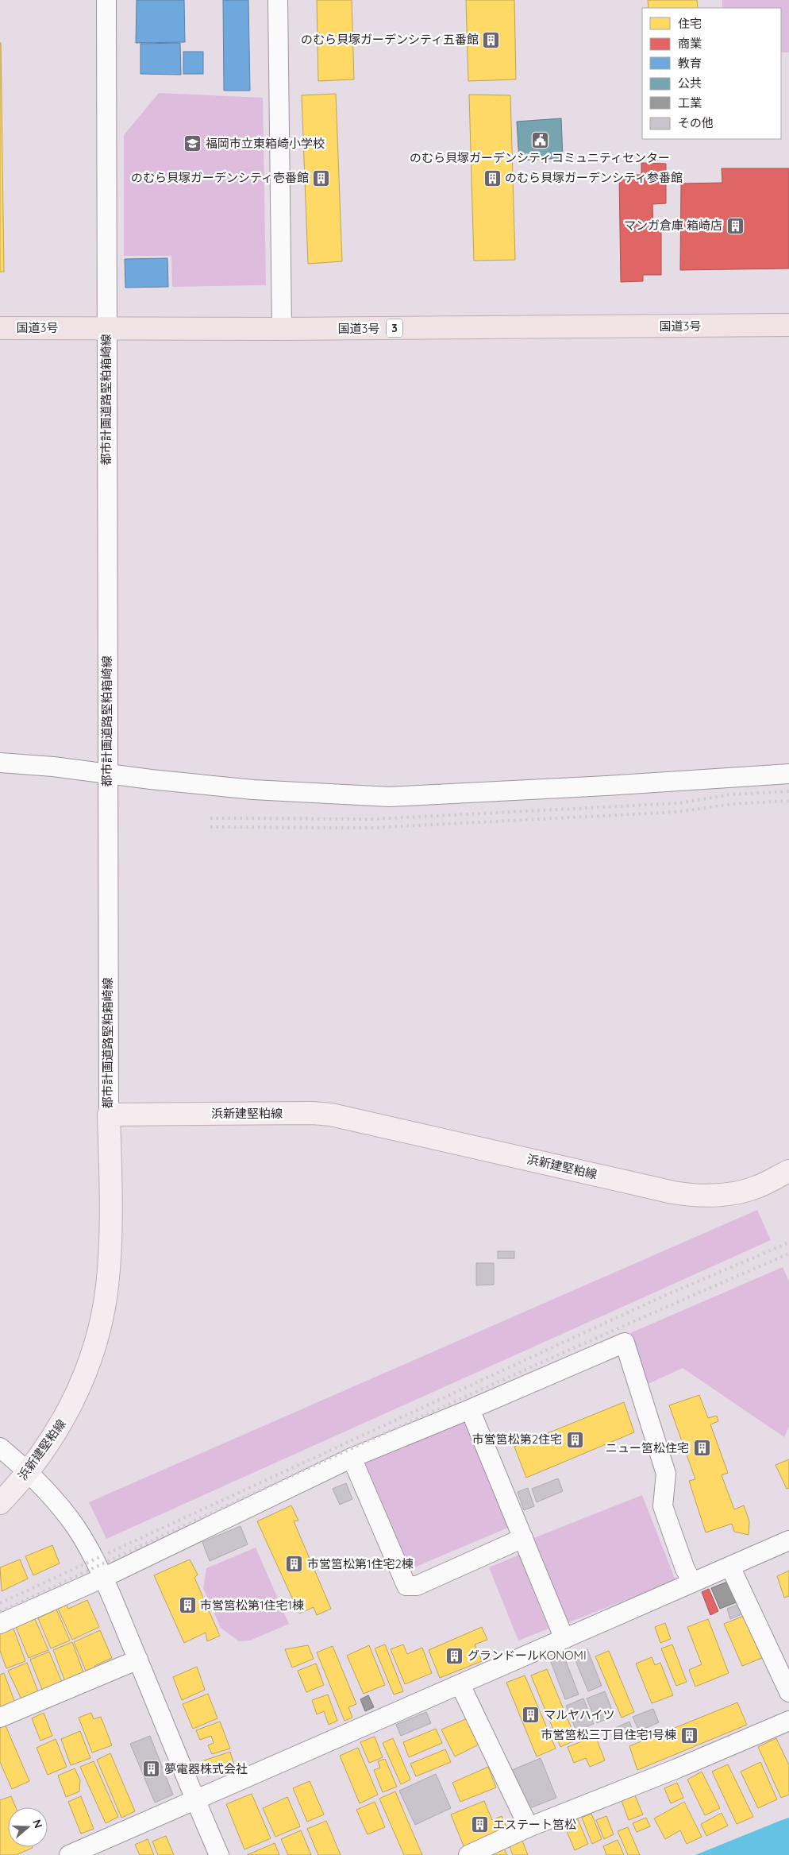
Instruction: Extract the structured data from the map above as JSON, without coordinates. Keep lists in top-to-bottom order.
{
  "streets": {
    "highway": ["国道3号", "3"],
    "main road": ["浜新建堅粕線"],
    "street": ["都市計画道路堅粕箱崎線"]
  },
  "crossings": [
    ["国道3号", "都市計画道路堅粕箱崎線"],
    ["都市計画道路堅粕箱崎線", "浜新建堅粕線"]
  ],
  "places": {
    "building": [
      "のむら貝塚ガーデンシティ五番館",
      "のむら貝塚ガーデンシティ壱番館",
      "のむら貝塚ガーデンシティ参番館",
      "マンガ倉庫 箱崎店",
      "市営筥松第2住宅",
      "ニュー筥松住宅",
      "市営筥松第1住宅2棟",
      "市営筥松第1住宅1棟",
      "グランドールKONOMI",
      "マルヤハイツ",
      "市営筥松三丁目住宅1号棟",
      "夢電器株式会社",
      "エステート筥松"
    ],
    "public building": ["のむら貝塚ガーデンシティコミュニティセンター"],
    "school or university": ["福岡市立東箱崎小学校"]
  },
  "legend": [
    "住宅",
    "商業",
    "教育",
    "公共",
    "工業",
    "その他"
  ],
  "north": "right"
}
